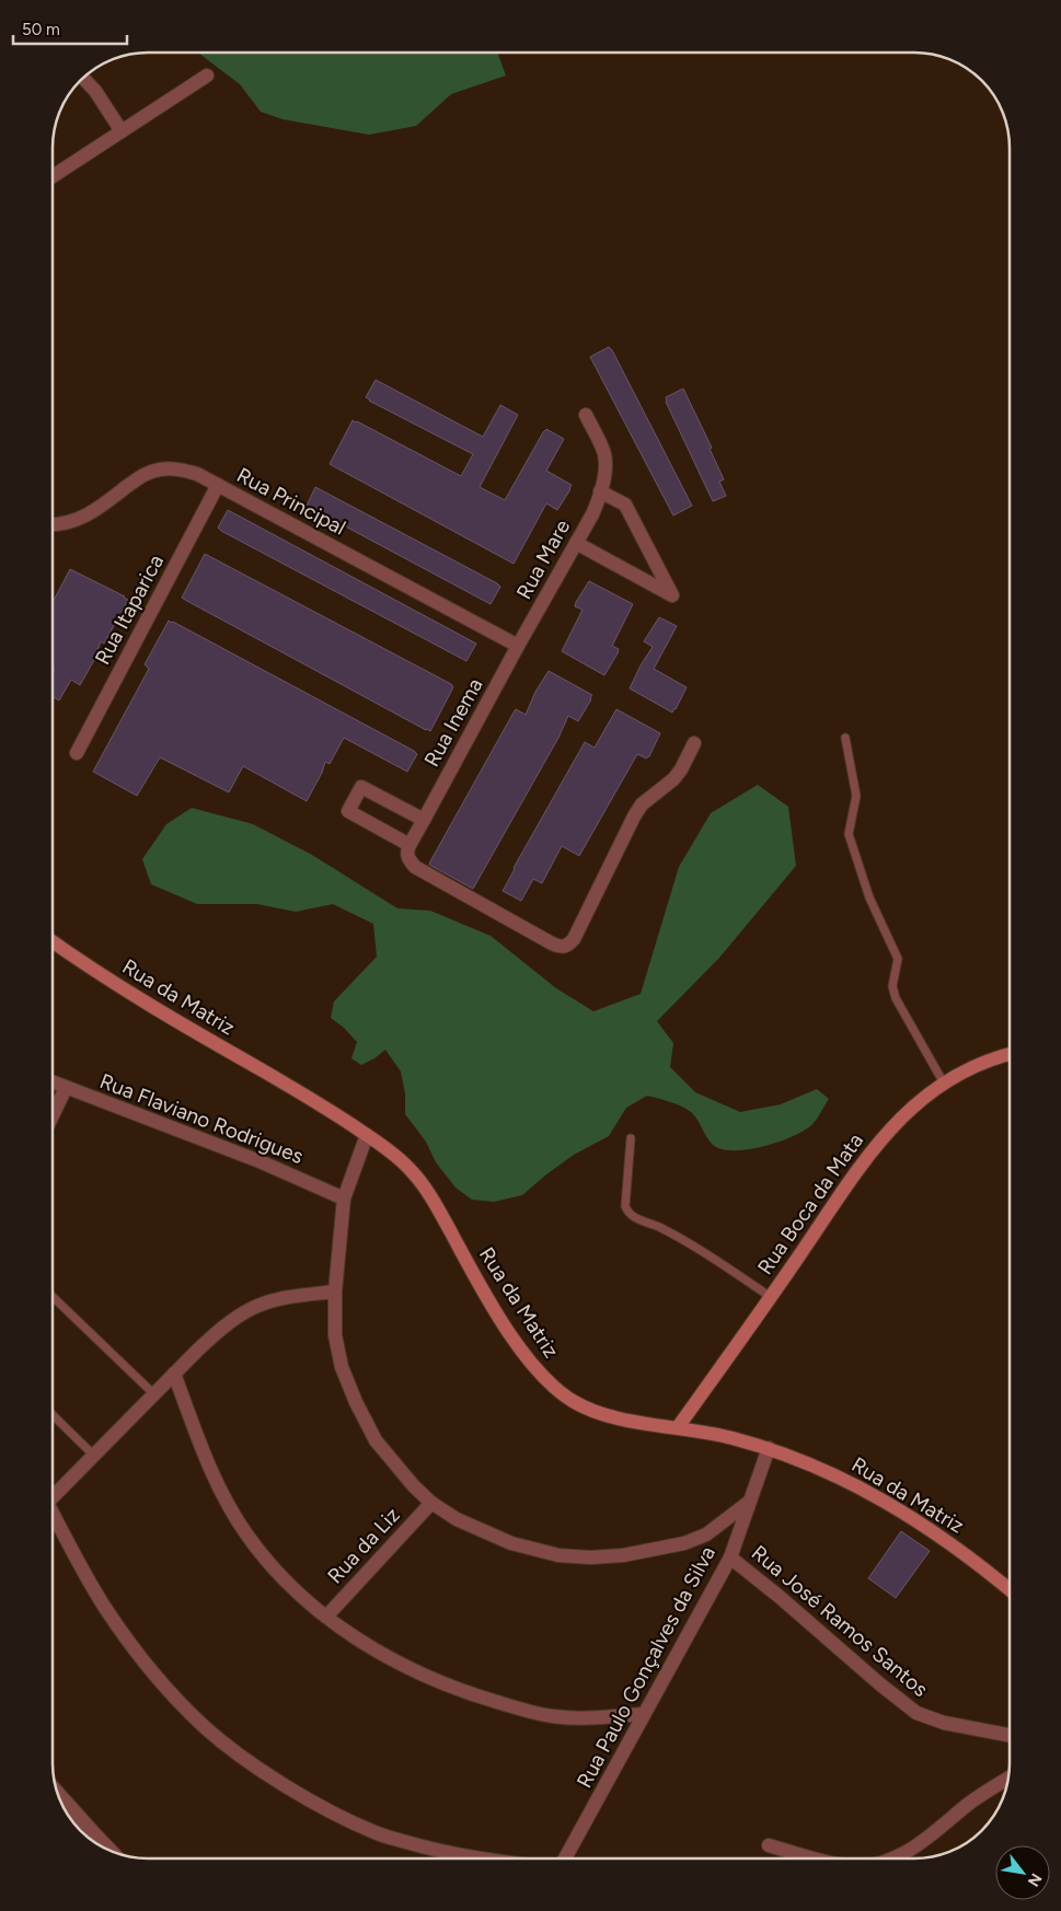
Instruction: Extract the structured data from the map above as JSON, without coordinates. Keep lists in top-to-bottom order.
{
  "streets": {
    "main road": ["Rua da Matriz", "Rua Boca da Mata"],
    "street": [
      "Rua Principal",
      "Rua Mare",
      "Rua Itaparica",
      "Rua Inema",
      "Rua Flaviano Rodrigues",
      "Rua da Liz",
      "Rua José Ramos Santos",
      "Rua Paulo Gonçalves da Silva"
    ]
  },
  "crossings": [
    ["Rua Principal", "Rua Mare"],
    ["Rua Principal", "Rua Itaparica"],
    ["Rua Principal", "Rua Inema"],
    ["Rua Mare", "Rua Inema"],
    ["Rua da Matriz", "Rua Boca da Mata"],
    ["Rua da Matriz", "Rua Paulo Gonçalves da Silva"],
    ["Rua José Ramos Santos", "Rua Paulo Gonçalves da Silva"]
  ],
  "scale_bar": "50 m",
  "north": "bottom right"
}
